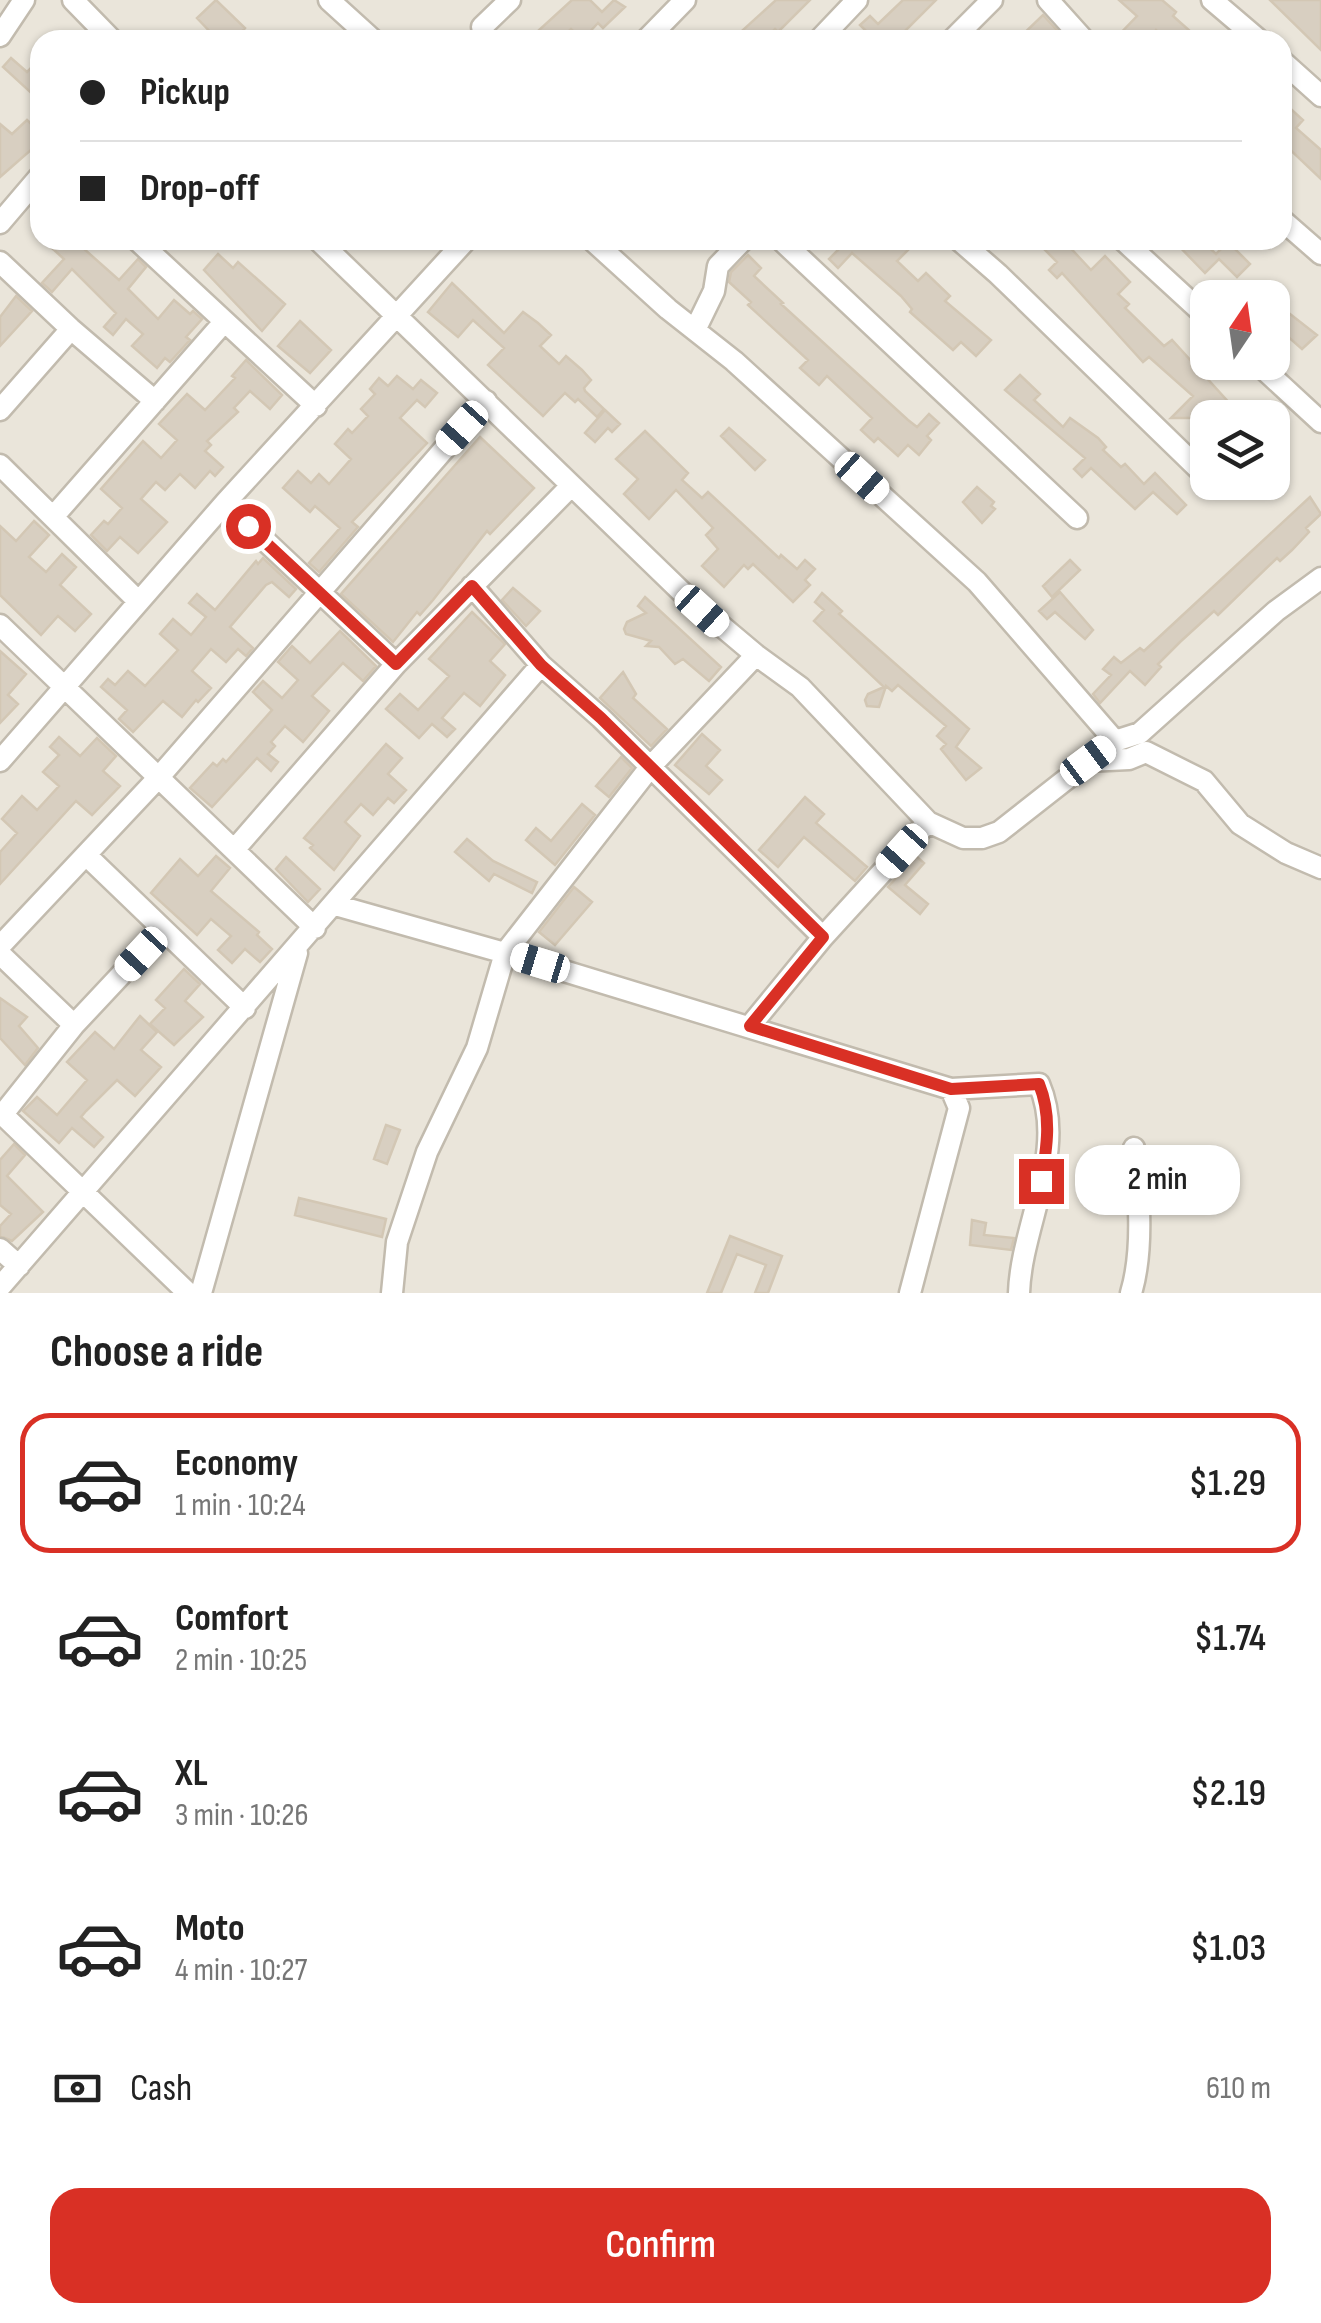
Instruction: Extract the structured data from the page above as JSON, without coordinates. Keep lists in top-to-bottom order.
{
  "north": "top",
  "page": {
    "banner": ["Pickup", "Drop-off"],
    "bubble": "2 min",
    "heading": "Choose a ride",
    "list": [
      {
        "name": "Economy",
        "note": "1 min · 10:24",
        "value": "$1.29"
      },
      {
        "name": "Comfort",
        "note": "2 min · 10:25",
        "value": "$1.74"
      },
      {
        "name": "XL",
        "note": "3 min · 10:26",
        "value": "$2.19"
      },
      {
        "name": "Moto",
        "note": "4 min · 10:27",
        "value": "$1.03"
      }
    ],
    "pay": ["Cash", "610 m"],
    "buttons": "Confirm"
  }
}
